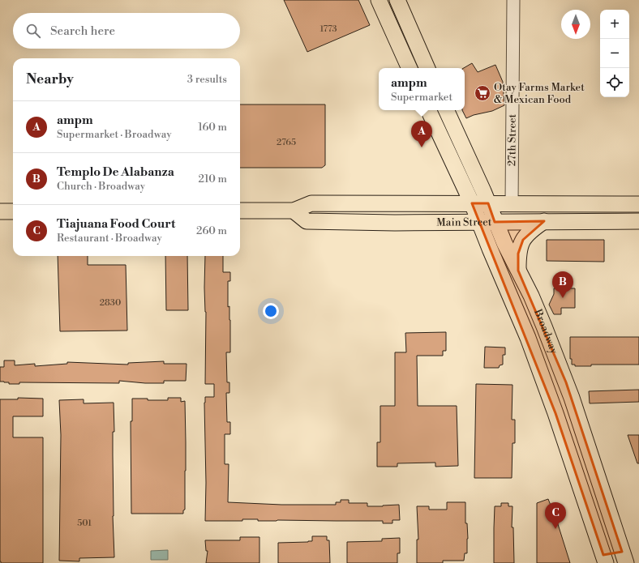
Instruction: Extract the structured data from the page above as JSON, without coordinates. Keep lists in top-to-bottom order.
{
  "streets": {
    "main road": ["Main Street", "Broadway"],
    "street": ["27th Street"]
  },
  "crossings": [
    ["27th Street", "Main Street"],
    ["Main Street", "Broadway"]
  ],
  "places": {
    "supermarket": ["Otay Farms Market & Mexican Food"]
  },
  "house_numbers": [
    "1773",
    "2765",
    "2830",
    "501"
  ],
  "north": "bottom",
  "page": {
    "map_buttons": ["+", "−"],
    "search": "Search here",
    "heading": ["Nearby", "3 results"],
    "popup": ["ampm", "Supermarket"],
    "list": [
      {
        "mark": "A",
        "name": "ampm",
        "note": "Supermarket · Broadway",
        "value": "160 m"
      },
      {
        "mark": "B",
        "name": "Templo De Alabanza",
        "note": "Church · Broadway",
        "value": "210 m"
      },
      {
        "mark": "C",
        "name": "Tiajuana Food Court",
        "note": "Restaurant · Broadway",
        "value": "260 m"
      }
    ],
    "pins": ["A", "B", "C"]
  }
}
